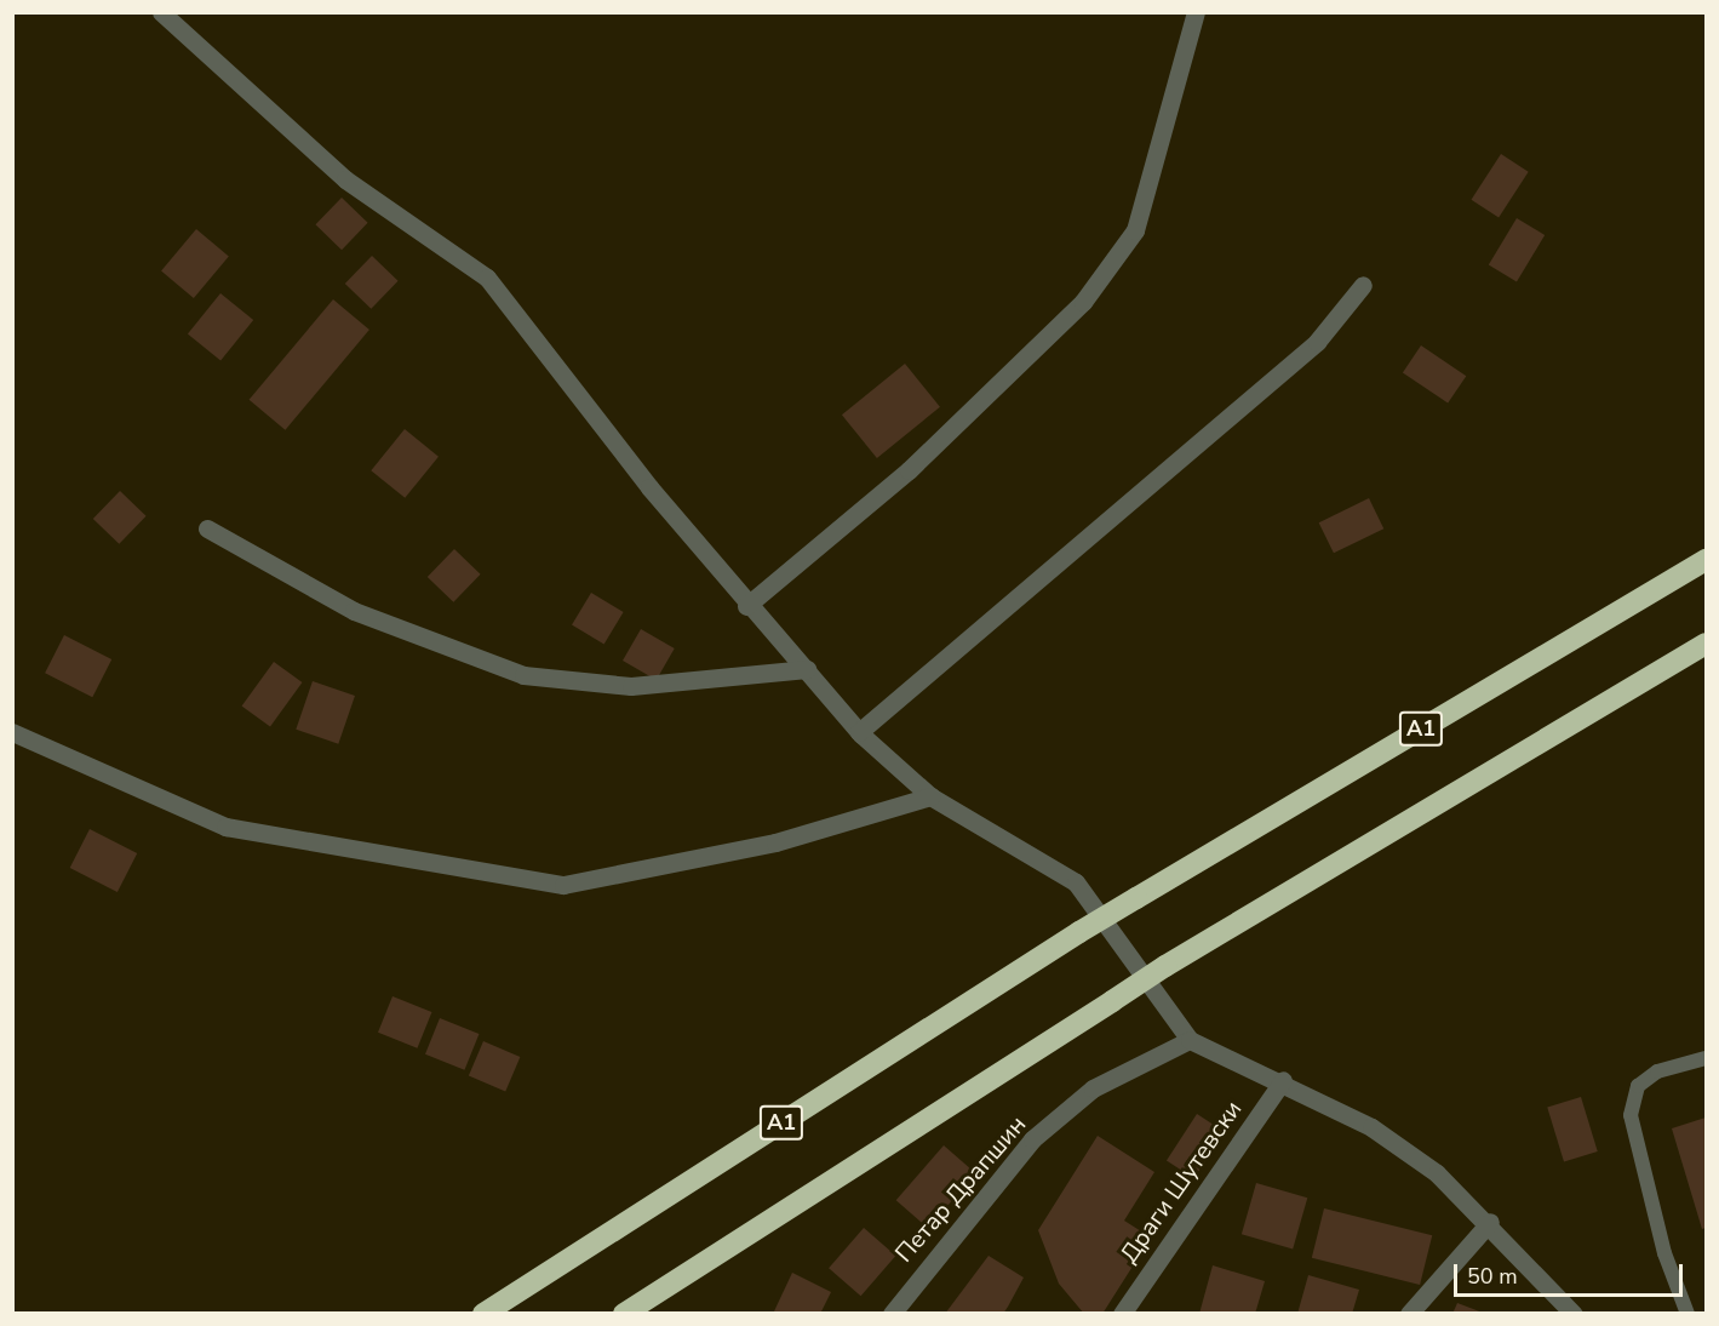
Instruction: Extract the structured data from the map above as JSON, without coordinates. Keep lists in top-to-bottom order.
{
  "streets": {
    "highway": ["A1"],
    "street": ["Драги Шутевски", "Петар Драпшин"]
  },
  "scale_bar": "50 m"
}
